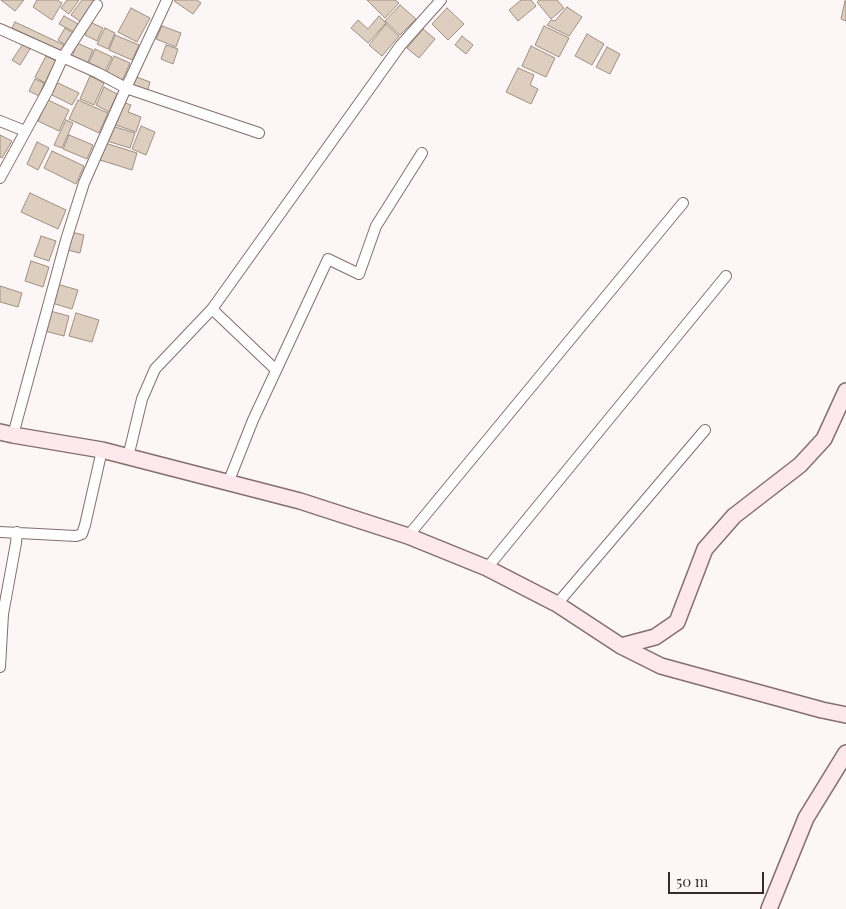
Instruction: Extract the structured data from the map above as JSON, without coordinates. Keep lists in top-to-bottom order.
{
  "scale_bar": "50 m"
}
